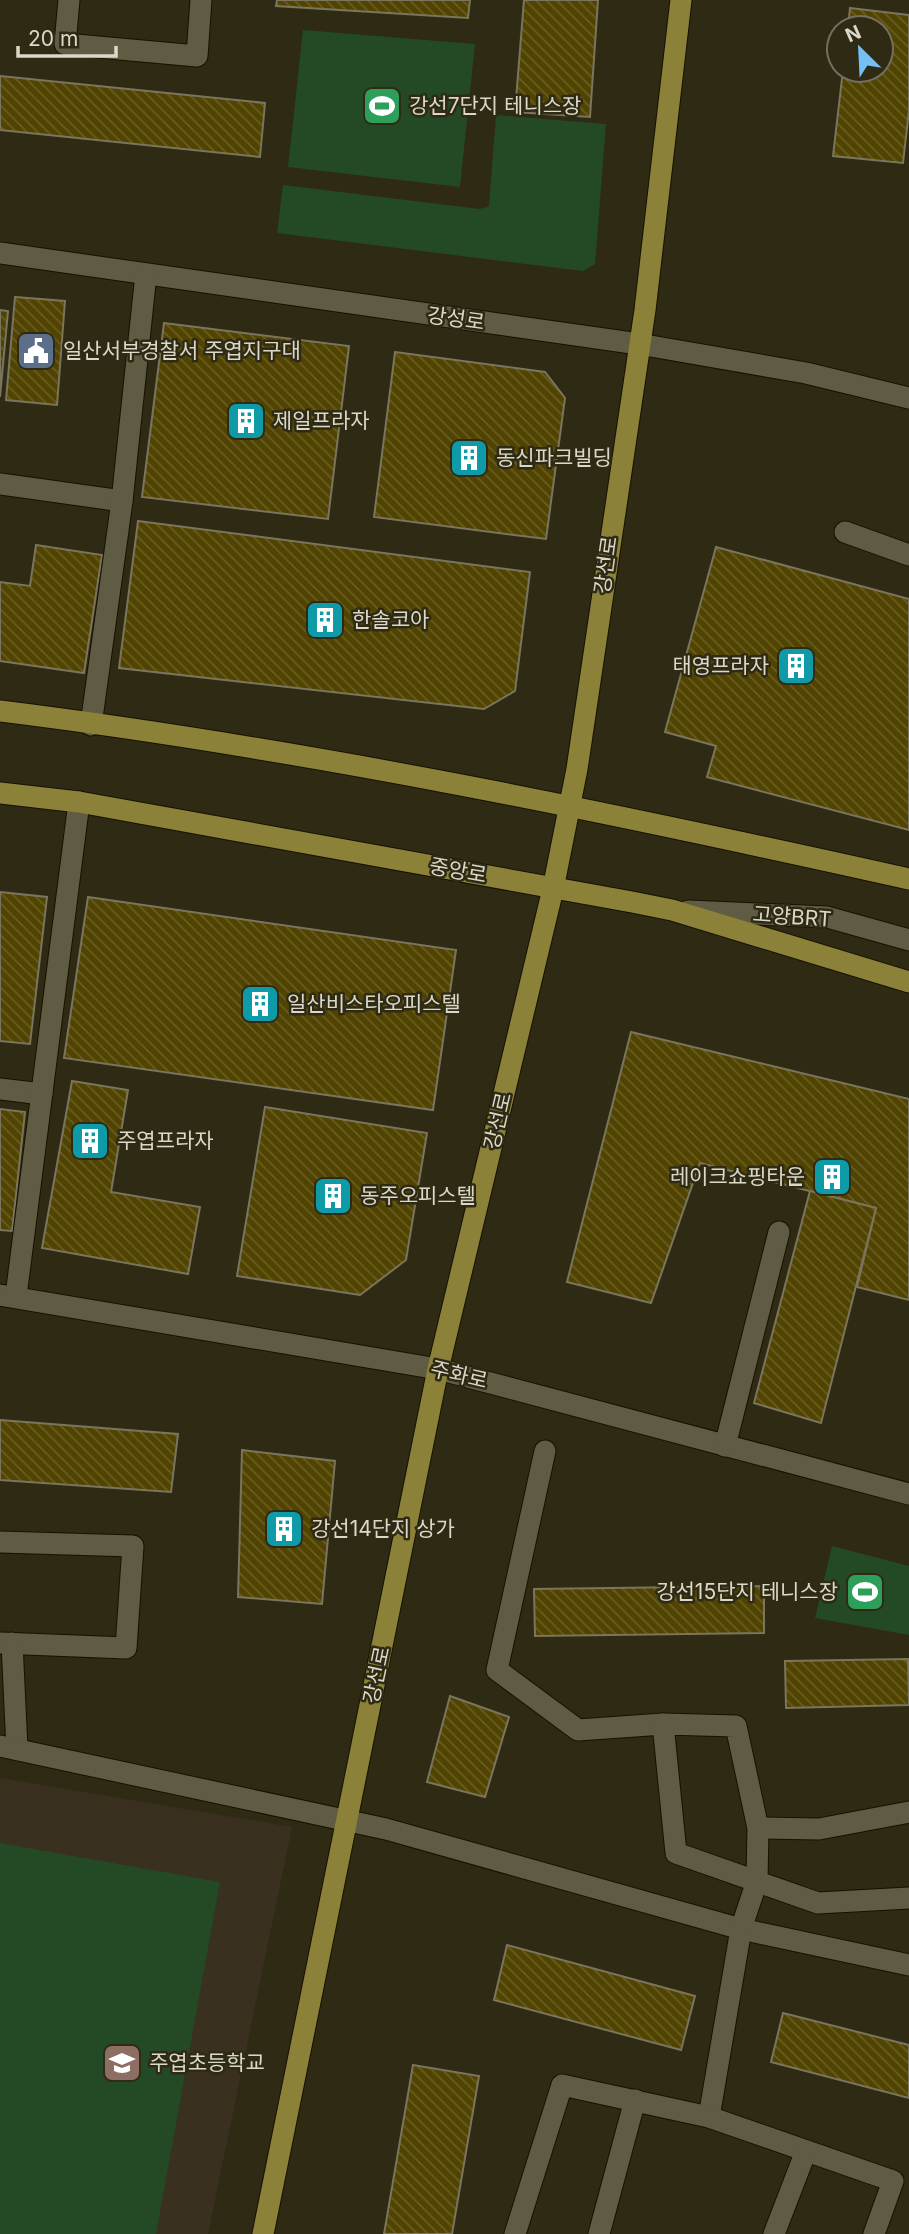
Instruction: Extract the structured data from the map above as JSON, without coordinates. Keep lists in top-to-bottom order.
{
  "streets": {
    "main road": ["강선로", "중앙로"],
    "street": ["강성로", "고양BRT", "주화로"]
  },
  "crossings": [
    ["강성로", "강선로"],
    ["강선로", "중앙로"],
    ["강선로", "주화로"],
    ["중앙로", "고양BRT"]
  ],
  "places": {
    "sports": ["강선7단지 테니스장", "강선15단지 테니스장"],
    "public building": ["일산서부경찰서 주엽지구대"],
    "building": [
      "제일프라자",
      "동신파크빌딩",
      "한솔코아",
      "태영프라자",
      "일산비스타오피스텔",
      "주엽프라자",
      "레이크쇼핑타운",
      "동주오피스텔",
      "강선14단지 상가"
    ],
    "school or university": ["주엽초등학교"]
  },
  "scale_bar": "20 m",
  "north": "top left"
}
